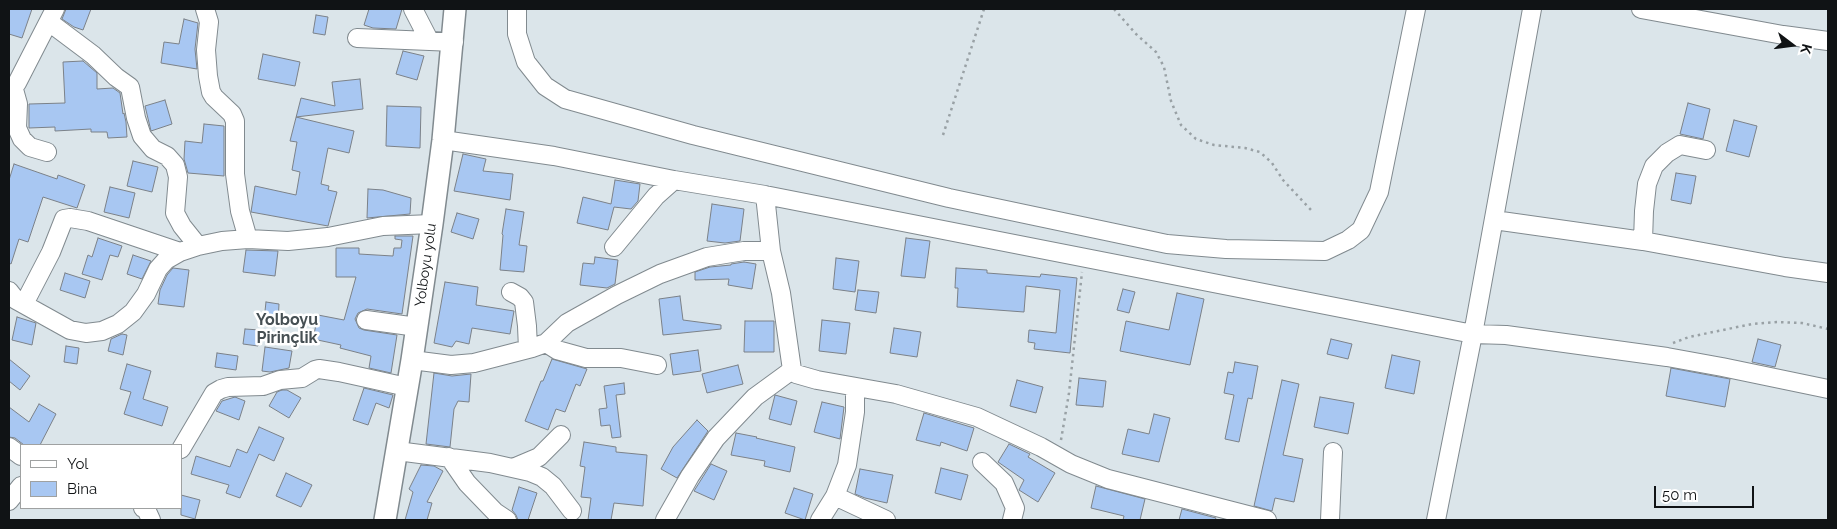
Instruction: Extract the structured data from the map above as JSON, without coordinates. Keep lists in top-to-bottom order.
{
  "streets": {
    "main road": ["Yolboyu yolu"]
  },
  "districts": ["Yolboyu Pirinçlik"],
  "legend": ["Yol", "Bina"],
  "scale_bar": "50 m",
  "north": "right"
}
